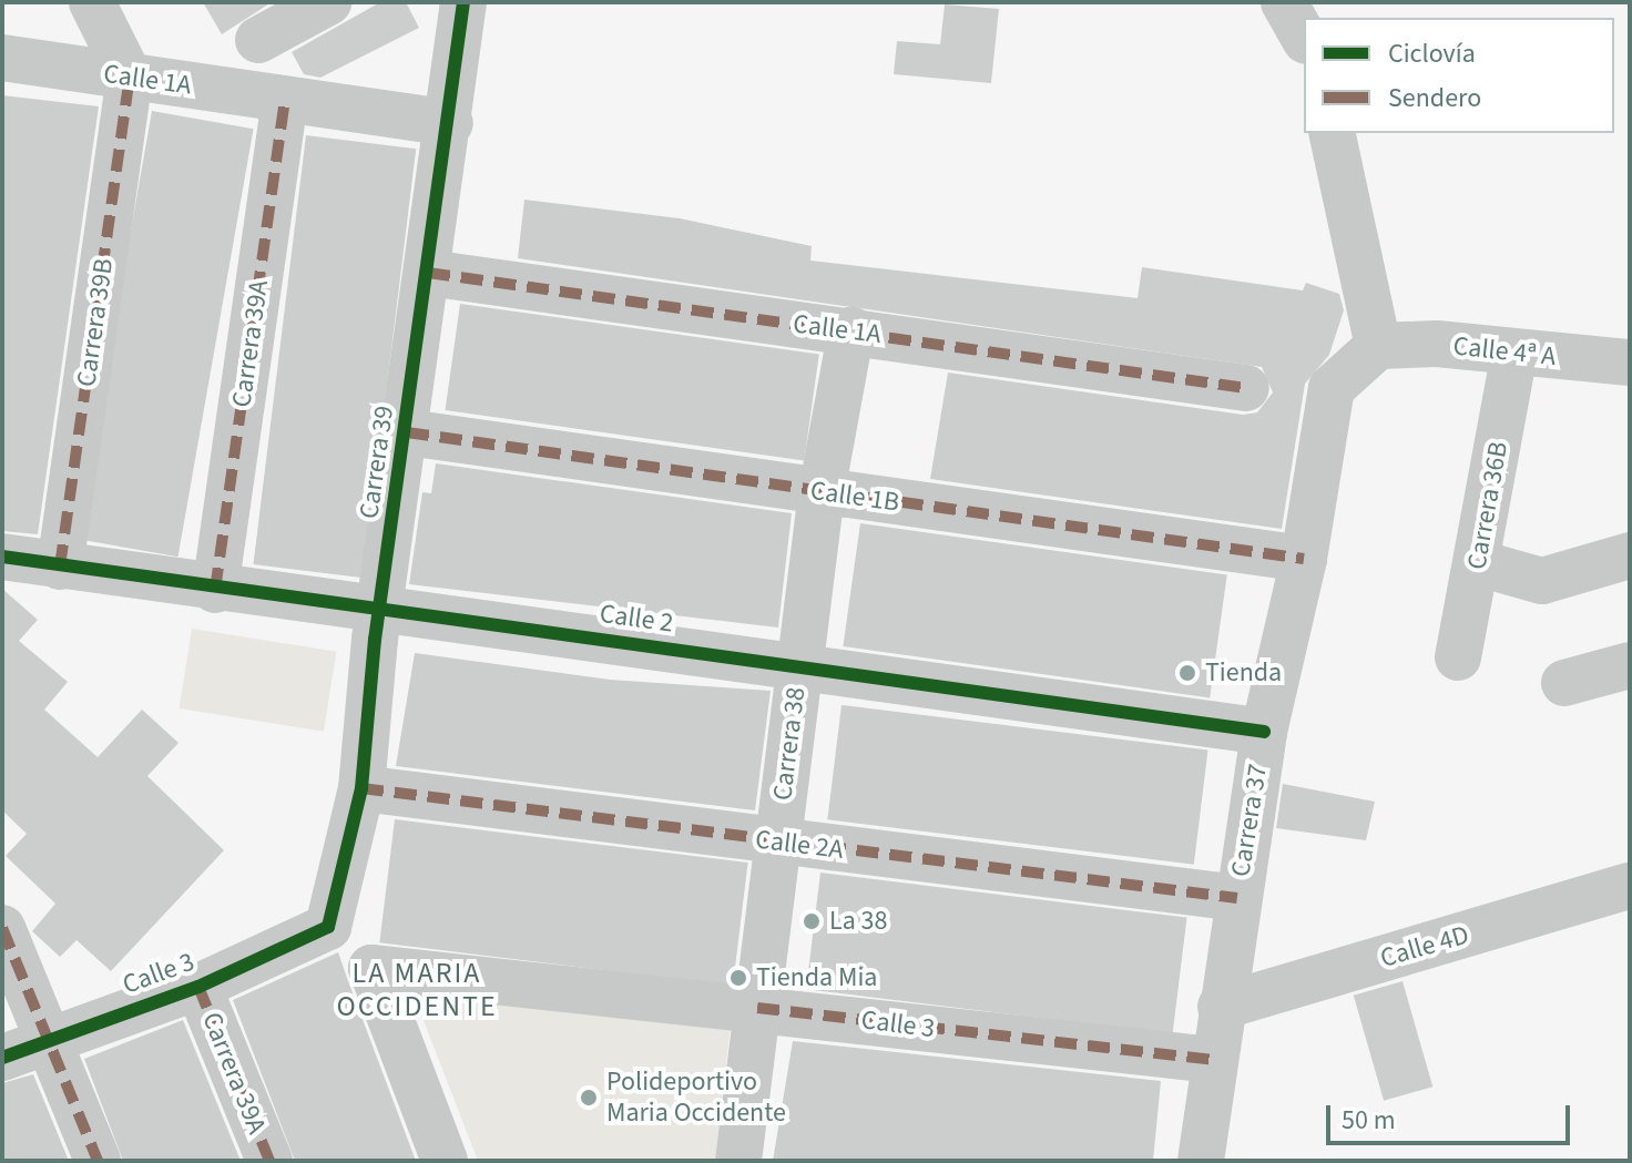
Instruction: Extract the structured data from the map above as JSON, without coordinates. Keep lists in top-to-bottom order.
{
  "streets": {
    "street": [
      "Calle 1A",
      "Carrera 39B",
      "Carrera 39A",
      "Calle 4ª A",
      "Carrera 39",
      "Calle 1B",
      "Carrera 36B",
      "Calle 2",
      "Carrera 38",
      "Carrera 37",
      "Calle 2A",
      "Calle 4D",
      "Calle 3"
    ]
  },
  "crossings": [
    ["Calle 1A", "Carrera 39B"],
    ["Calle 1A", "Carrera 39A"],
    ["Calle 1A", "Carrera 39"],
    ["Calle 1A", "Carrera 38"],
    ["Carrera 39B", "Calle 2"],
    ["Carrera 39A", "Calle 2"],
    ["Carrera 39A", "Calle 3"],
    ["Calle 4ª A", "Carrera 36B"],
    ["Calle 4ª A", "Carrera 37"],
    ["Carrera 39", "Calle 1B"],
    ["Carrera 39", "Calle 2"],
    ["Carrera 39", "Calle 2A"],
    ["Carrera 39", "Calle 3"],
    ["Calle 1B", "Carrera 38"],
    ["Calle 1B", "Carrera 37"],
    ["Calle 2", "Carrera 38"],
    ["Calle 2", "Carrera 37"],
    ["Carrera 38", "Calle 2A"],
    ["Carrera 38", "Calle 3"],
    ["Carrera 37", "Calle 2A"],
    ["Carrera 37", "Calle 4D"],
    ["Carrera 37", "Calle 3"]
  ],
  "districts": ["LA MARIA OCCIDENTE"],
  "places": [
    "Tienda",
    "La 38",
    "Tienda Mia",
    "Polideportivo Maria Occidente"
  ],
  "legend": ["Ciclovía", "Sendero"],
  "scale_bar": "50 m"
}
